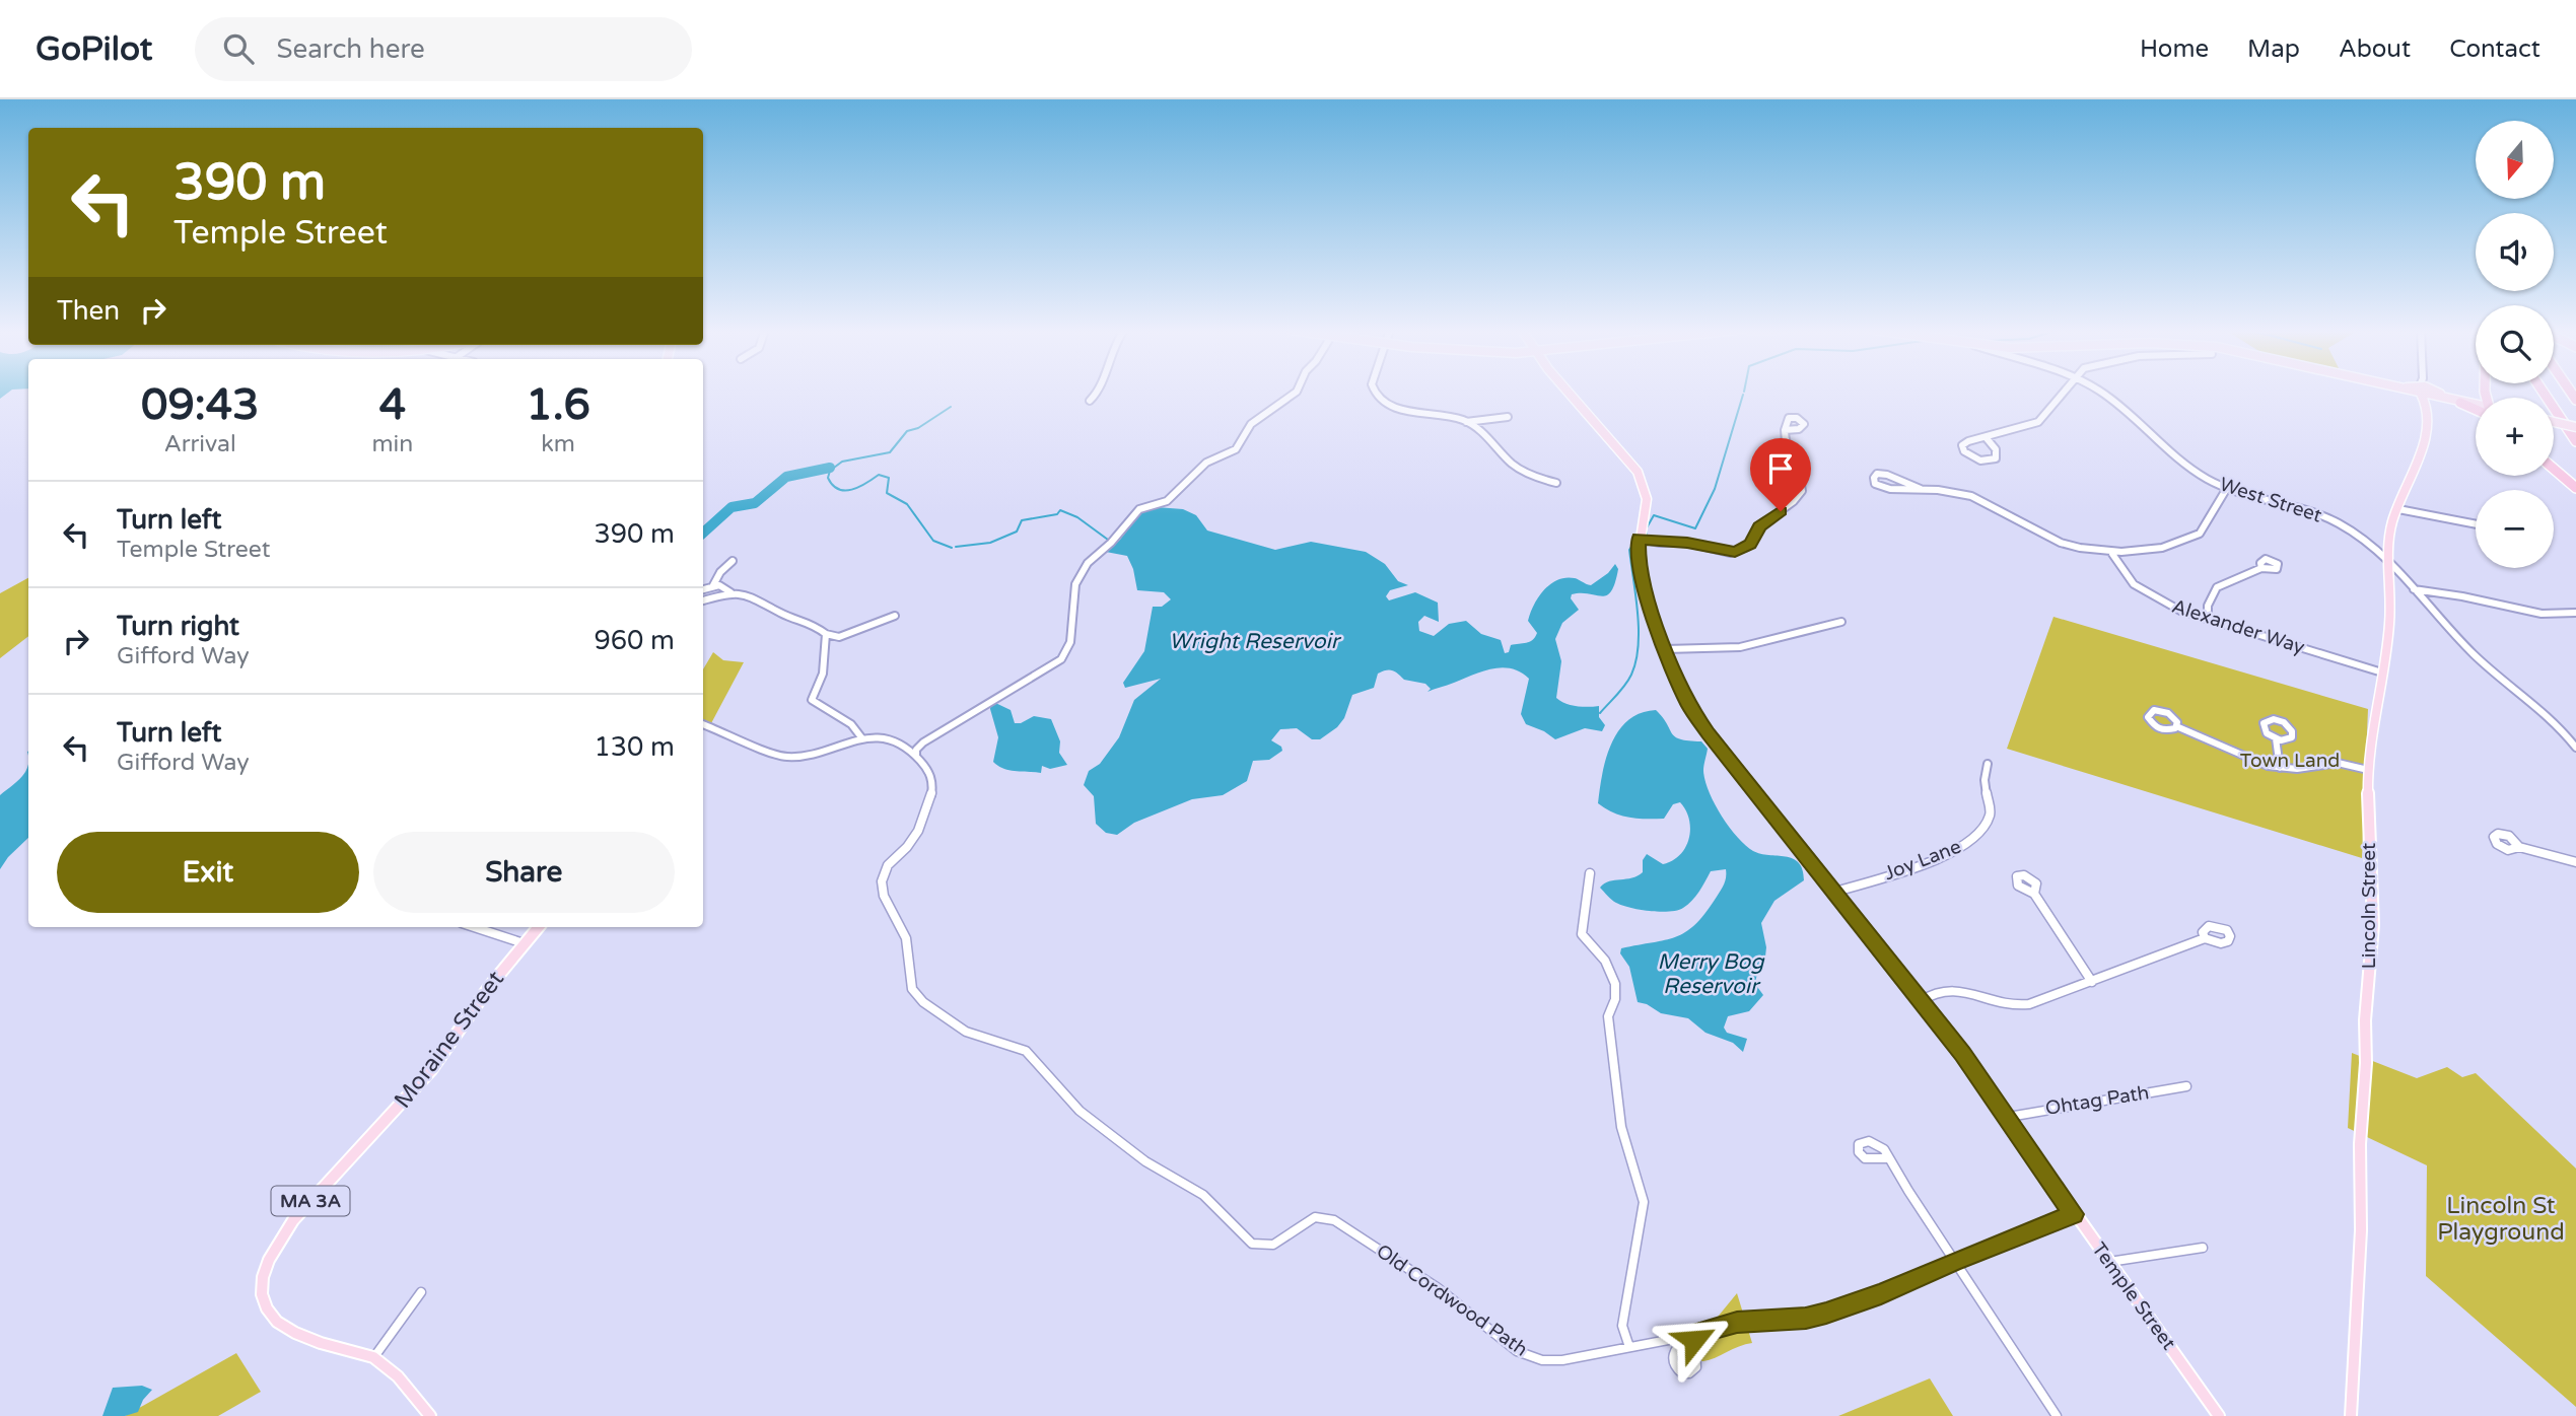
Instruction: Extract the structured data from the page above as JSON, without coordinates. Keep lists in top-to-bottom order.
{
  "streets": {
    "main road": [
      "Lincoln Street",
      "Moraine Street",
      "MA 3A",
      "Temple Street"
    ],
    "street": [
      "West Street",
      "Alexander Way",
      "Joy Lane",
      "Ohtag Path",
      "Old Cordwood Path"
    ]
  },
  "crossings": [
    ["West Street", "Lincoln Street"],
    ["Alexander Way", "Lincoln Street"],
    ["Joy Lane", "Temple Street"],
    ["Moraine Street", "MA 3A"],
    ["Ohtag Path", "Temple Street"],
    ["Temple Street", "Old Cordwood Path"]
  ],
  "water": ["Wright Reservoir", "Merry Bog Reservoir"],
  "parks": ["Town Land", "Lincoln St Playground"],
  "north": "bottom",
  "page": {
    "header": "GoPilot",
    "search": "Search here",
    "nav": [
      "Home",
      "Map",
      "About",
      "Contact"
    ],
    "map_buttons": ["+", "−"],
    "turn": ["390 m", "Temple Street"],
    "then": "Then",
    "eta": [
      "09:43",
      "Arrival",
      "4",
      "min",
      "1.6",
      "km"
    ],
    "list": [
      {
        "name": "Turn left",
        "note": "Temple Street",
        "value": "390 m"
      },
      {
        "name": "Turn right",
        "note": "Gifford Way",
        "value": "960 m"
      },
      {
        "name": "Turn left",
        "note": "Gifford Way",
        "value": "130 m"
      }
    ],
    "buttons": ["Exit", "Share"]
  }
}
